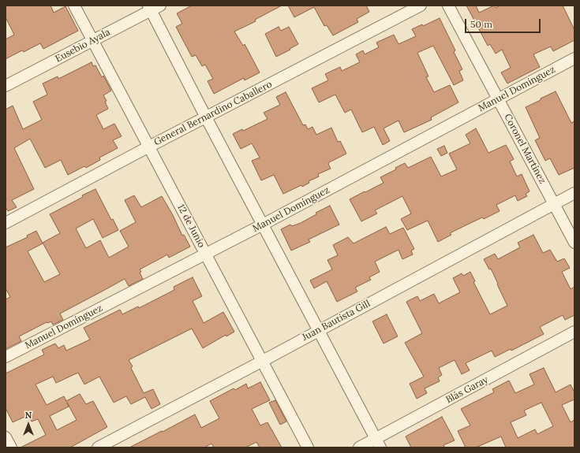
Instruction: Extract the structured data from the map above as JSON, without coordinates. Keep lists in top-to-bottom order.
{
  "streets": {
    "street": [
      "Eusebio Ayala",
      "Manuel Domínguez",
      "General Bernardino Caballero",
      "Coronel Martínez",
      "12 de Junio",
      "Juan Bautista Gill",
      "Blás Garay"
    ]
  },
  "crossings": [
    ["Eusebio Ayala", "12 de Junio"],
    ["Manuel Domínguez", "Coronel Martínez"],
    ["Manuel Domínguez", "12 de Junio"],
    ["General Bernardino Caballero", "12 de Junio"],
    ["Coronel Martínez", "Juan Bautista Gill"],
    ["12 de Junio", "Juan Bautista Gill"]
  ],
  "scale_bar": "50 m",
  "north": "top"
}
